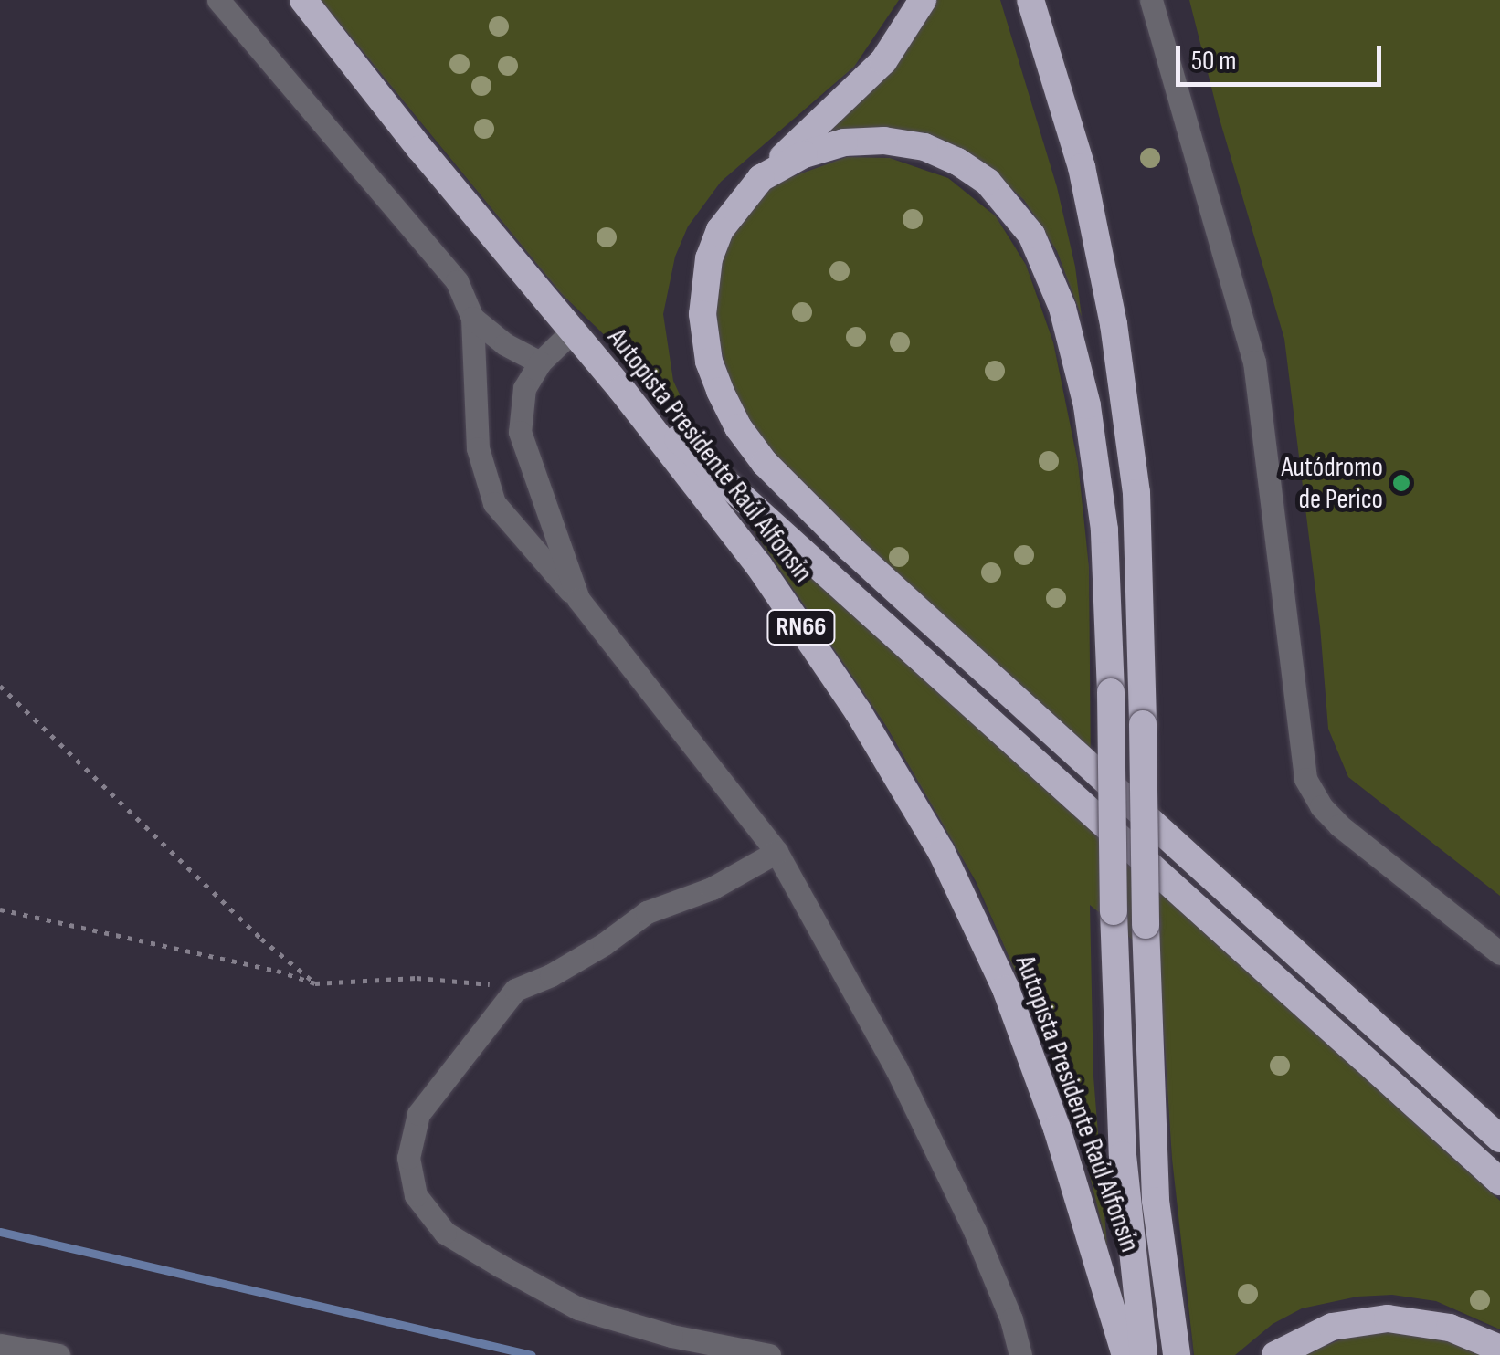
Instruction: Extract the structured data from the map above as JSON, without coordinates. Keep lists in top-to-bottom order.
{
  "streets": {
    "highway": ["Autopista Presidente Raúl Alfonsín", "RN66"]
  },
  "places": ["Autódromo de Perico"],
  "scale_bar": "50 m"
}
